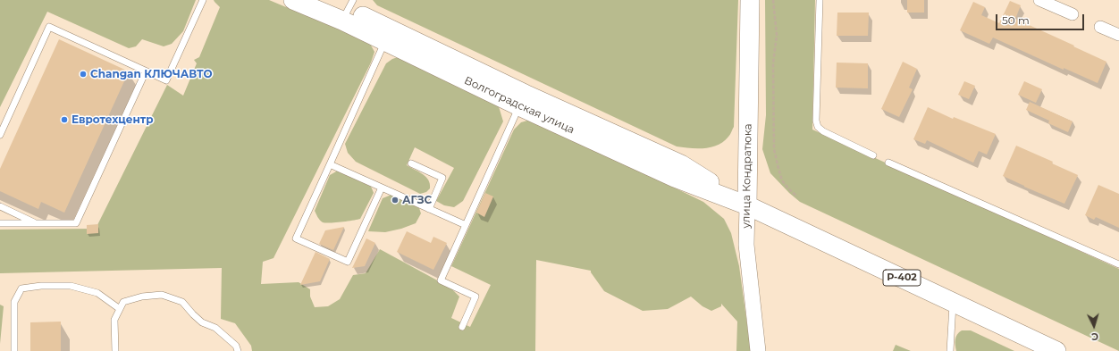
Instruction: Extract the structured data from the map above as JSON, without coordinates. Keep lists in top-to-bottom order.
{
  "streets": {
    "main road": ["Волгоградская улица", "улица Кондратюка", "Р-402"]
  },
  "crossings": [
    ["Волгоградская улица", "улица Кондратюка"]
  ],
  "places": ["Changan КЛЮЧАВТО", "Евротехцентр", "АГЗС"],
  "scale_bar": "50 m",
  "north": "bottom"
}
